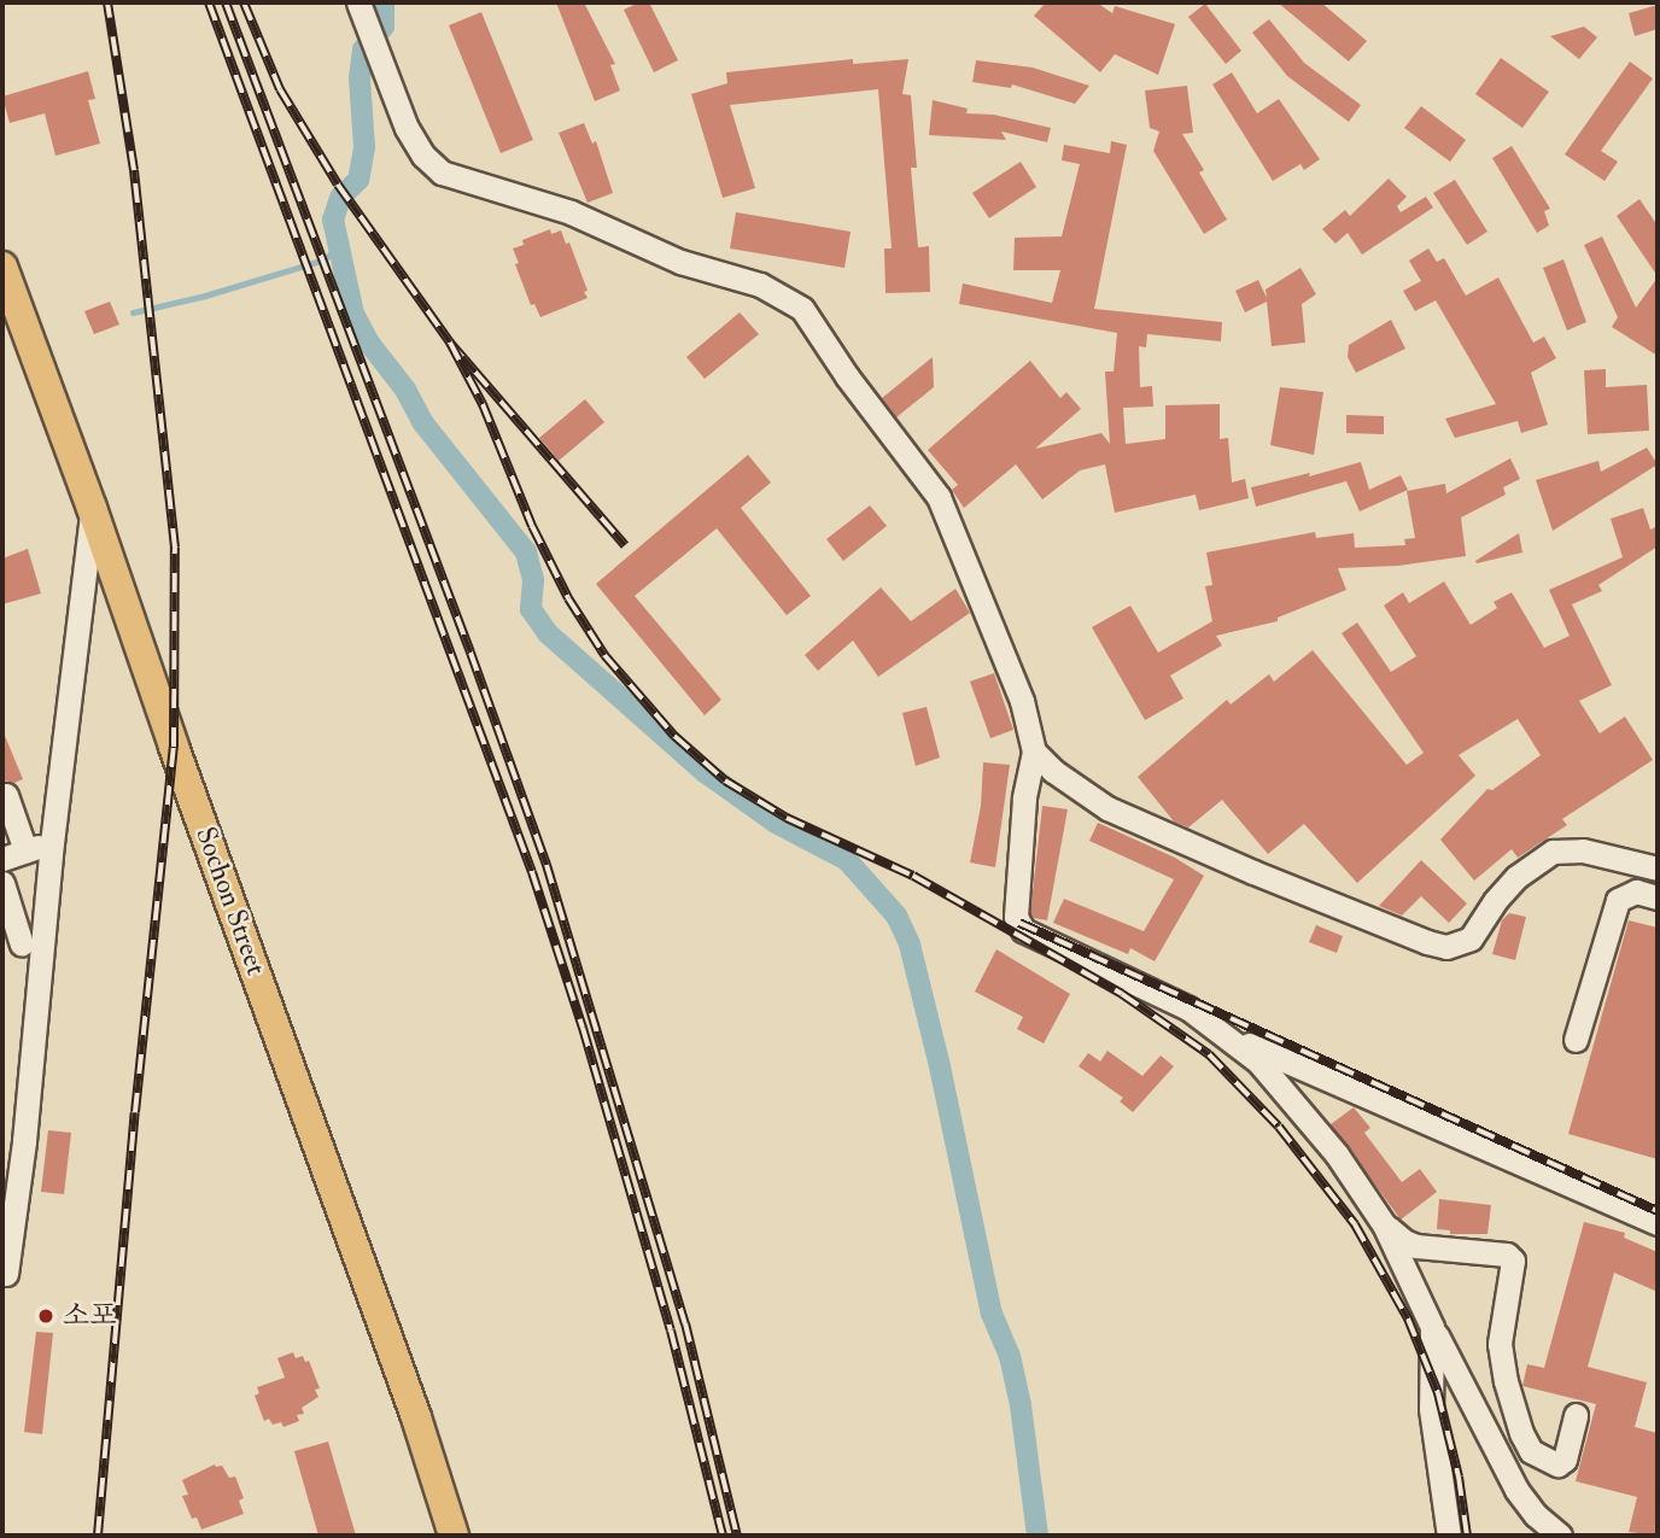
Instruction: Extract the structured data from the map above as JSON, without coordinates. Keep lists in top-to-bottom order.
{
  "streets": {
    "main road": ["Sochon Street"]
  },
  "places": ["소포"]
}
